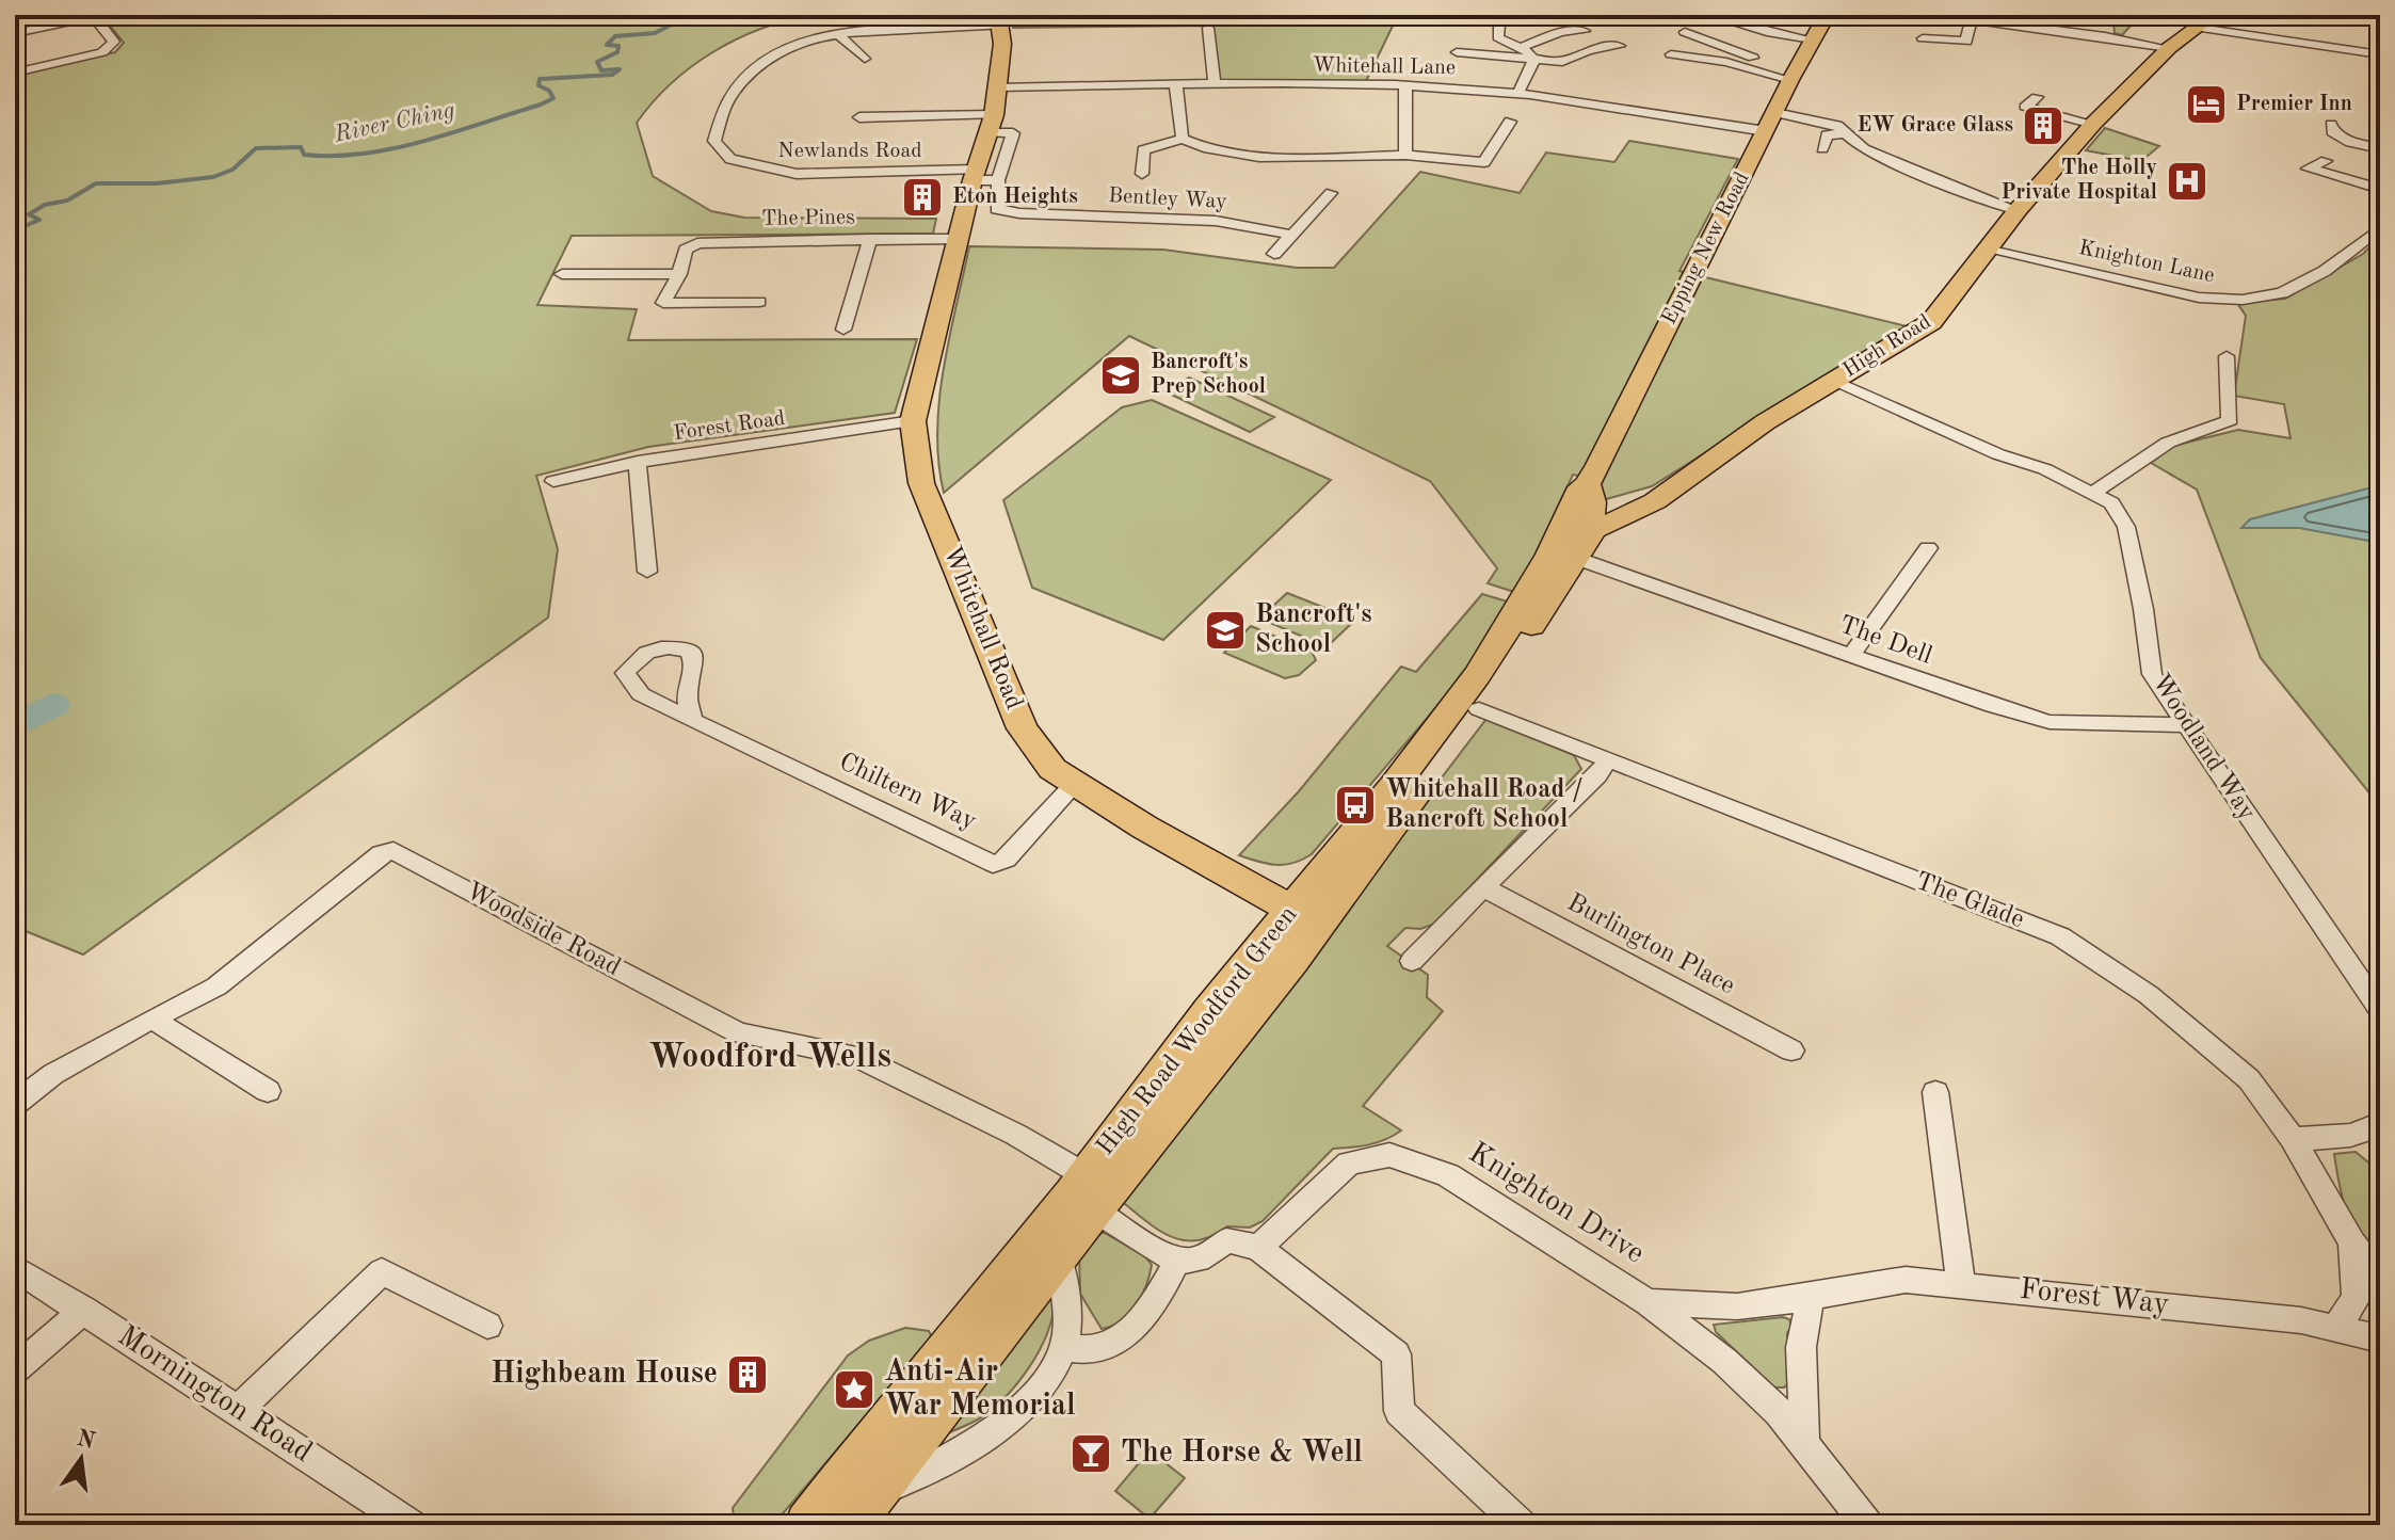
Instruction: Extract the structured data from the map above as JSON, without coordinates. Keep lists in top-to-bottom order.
{
  "streets": {
    "main road": [
      "Epping New Road",
      "High Road",
      "Whitehall Road",
      "High Road Woodford Green"
    ],
    "street": [
      "Whitehall Lane",
      "Newlands Road",
      "Bentley Way",
      "The Pines",
      "Knighton Lane",
      "Forest Road",
      "The Dell",
      "Woodland Way",
      "Chiltern Way",
      "The Glade",
      "Woodside Road",
      "Burlington Place",
      "Knighton Drive",
      "Forest Way",
      "Mornington Road"
    ]
  },
  "crossings": [
    ["Whitehall Lane", "Epping New Road"],
    ["Whitehall Lane", "Whitehall Road"],
    ["Newlands Road", "Whitehall Road"],
    ["Bentley Way", "Whitehall Road"],
    ["The Pines", "Whitehall Road"],
    ["Epping New Road", "High Road"],
    ["Epping New Road", "The Dell"],
    ["Epping New Road", "High Road Woodford Green"],
    ["Knighton Lane", "High Road"],
    ["High Road", "The Dell"],
    ["High Road", "Woodland Way"],
    ["High Road", "High Road Woodford Green"],
    ["Forest Road", "Whitehall Road"],
    ["Whitehall Road", "Chiltern Way"],
    ["Whitehall Road", "High Road Woodford Green"],
    ["The Dell", "Woodland Way"],
    ["The Dell", "High Road Woodford Green"],
    ["The Glade", "High Road Woodford Green"],
    ["The Glade", "Forest Way"],
    ["Woodside Road", "High Road Woodford Green"],
    ["Knighton Drive", "Forest Way"]
  ],
  "districts": ["Woodford Wells"],
  "water": ["River Ching"],
  "places": {
    "hotel": ["Premier Inn"],
    "building": ["EW Grace Glass", "Eton Heights", "Highbeam House"],
    "hospital": ["The Holly Private Hospital"],
    "school or university": ["Bancroft's Prep School", "Bancroft's School"],
    "bus stop": ["Whitehall Road / Bancroft School"],
    "place": ["Anti-Air War Memorial"],
    "bar": ["The Horse & Well"]
  },
  "north": "top"
}
